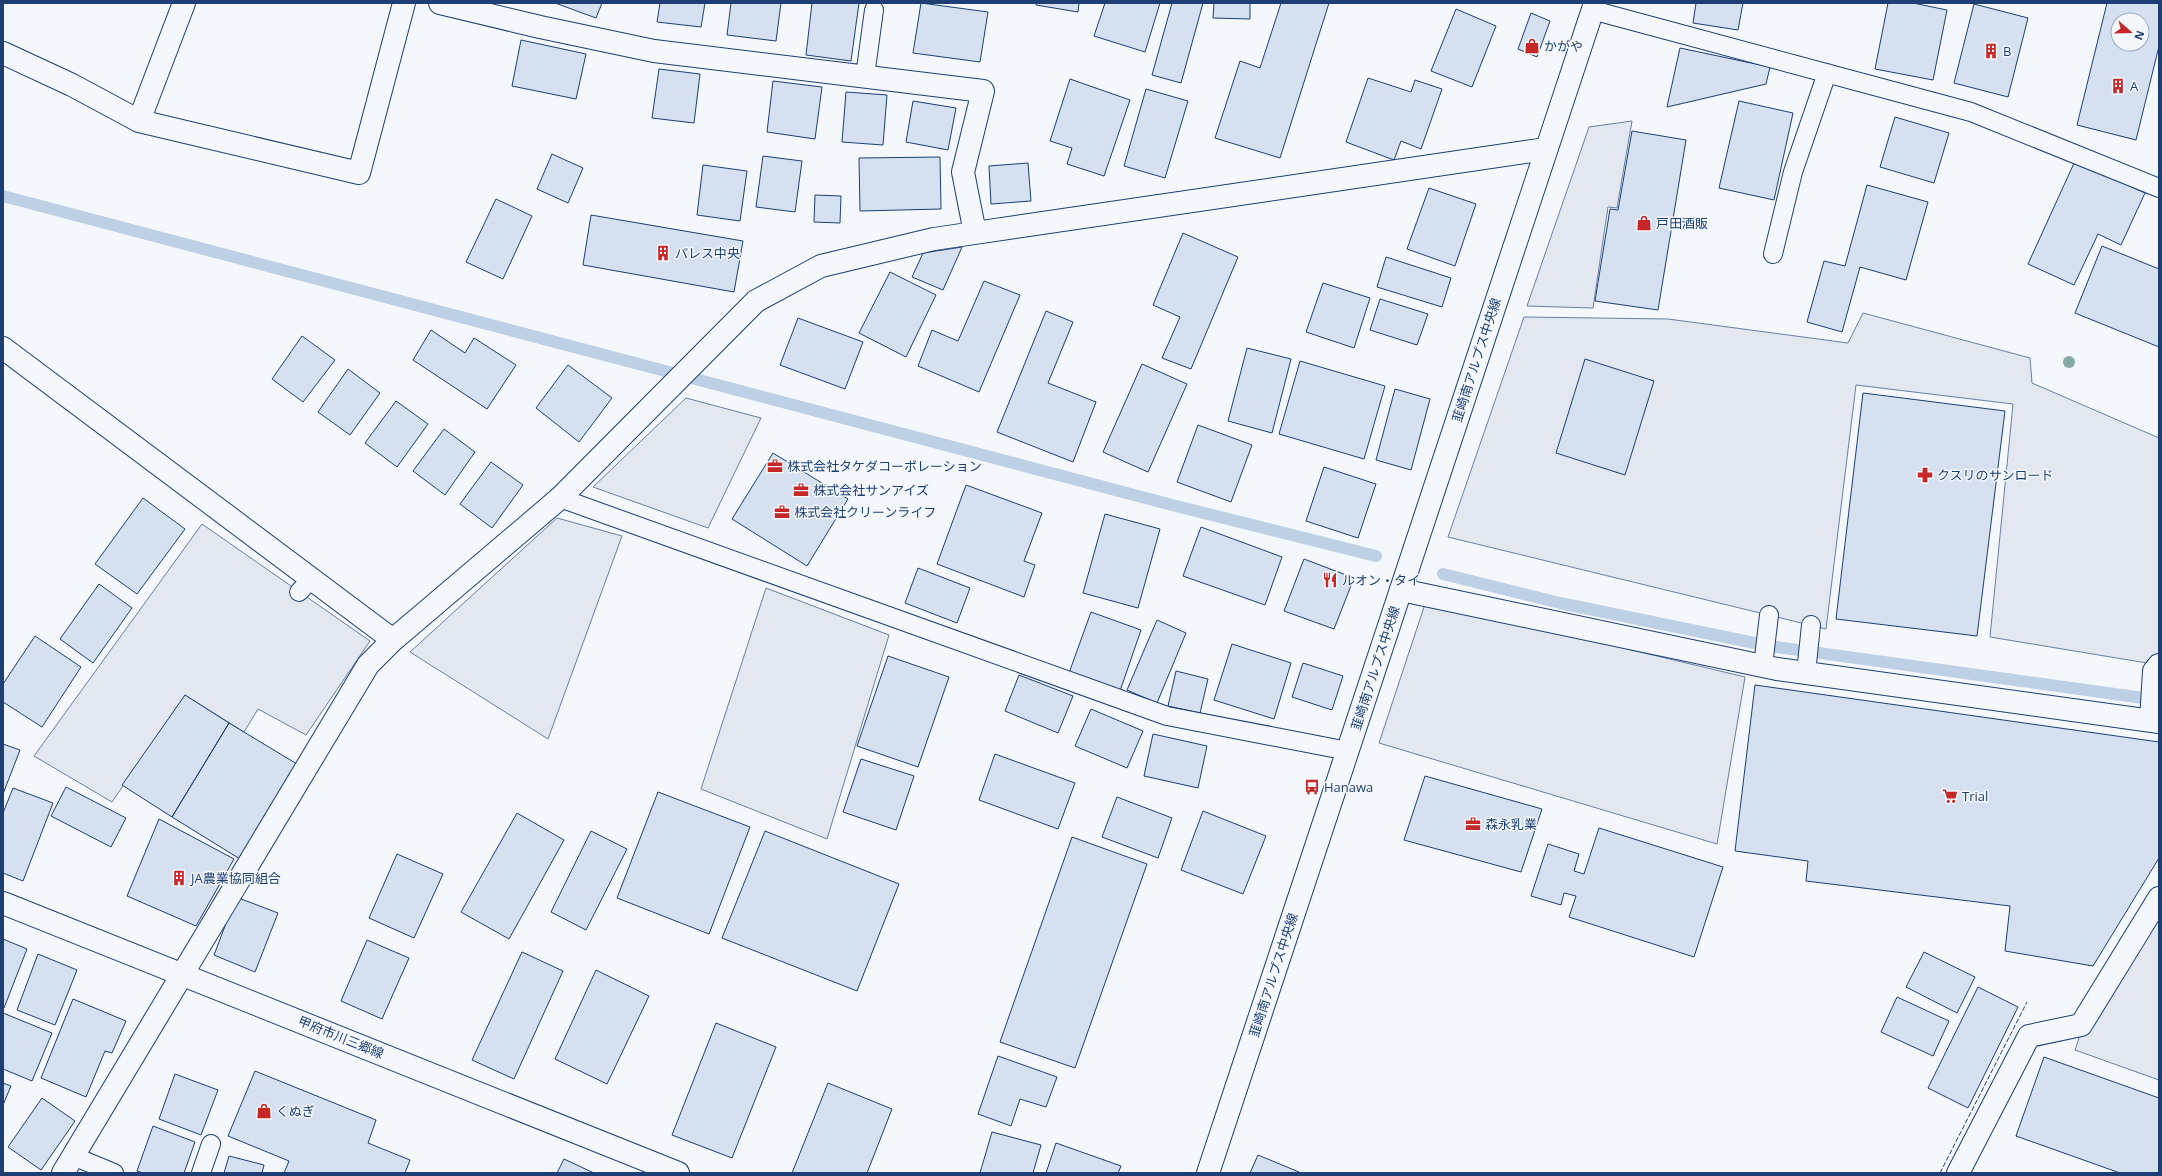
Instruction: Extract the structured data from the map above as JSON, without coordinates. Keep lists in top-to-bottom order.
{
  "streets": {
    "street": ["韮崎南アルプス中央線", "甲府市川三郷線"]
  },
  "places": {
    "shop": ["かがや", "戸田酒販", "くぬぎ"],
    "building": [
      "B",
      "A",
      "パレス中央",
      "JA農業協同組合"
    ],
    "office": [
      "株式会社タケダコーポレーション",
      "株式会社サンアイズ",
      "株式会社クリーンライフ",
      "森永乳業"
    ],
    "pharmacy": ["クスリのサンロード"],
    "restaurant": ["ルオン・タイ"],
    "bus stop": ["Hanawa"],
    "supermarket": ["Trial"]
  },
  "north": "right"
}
